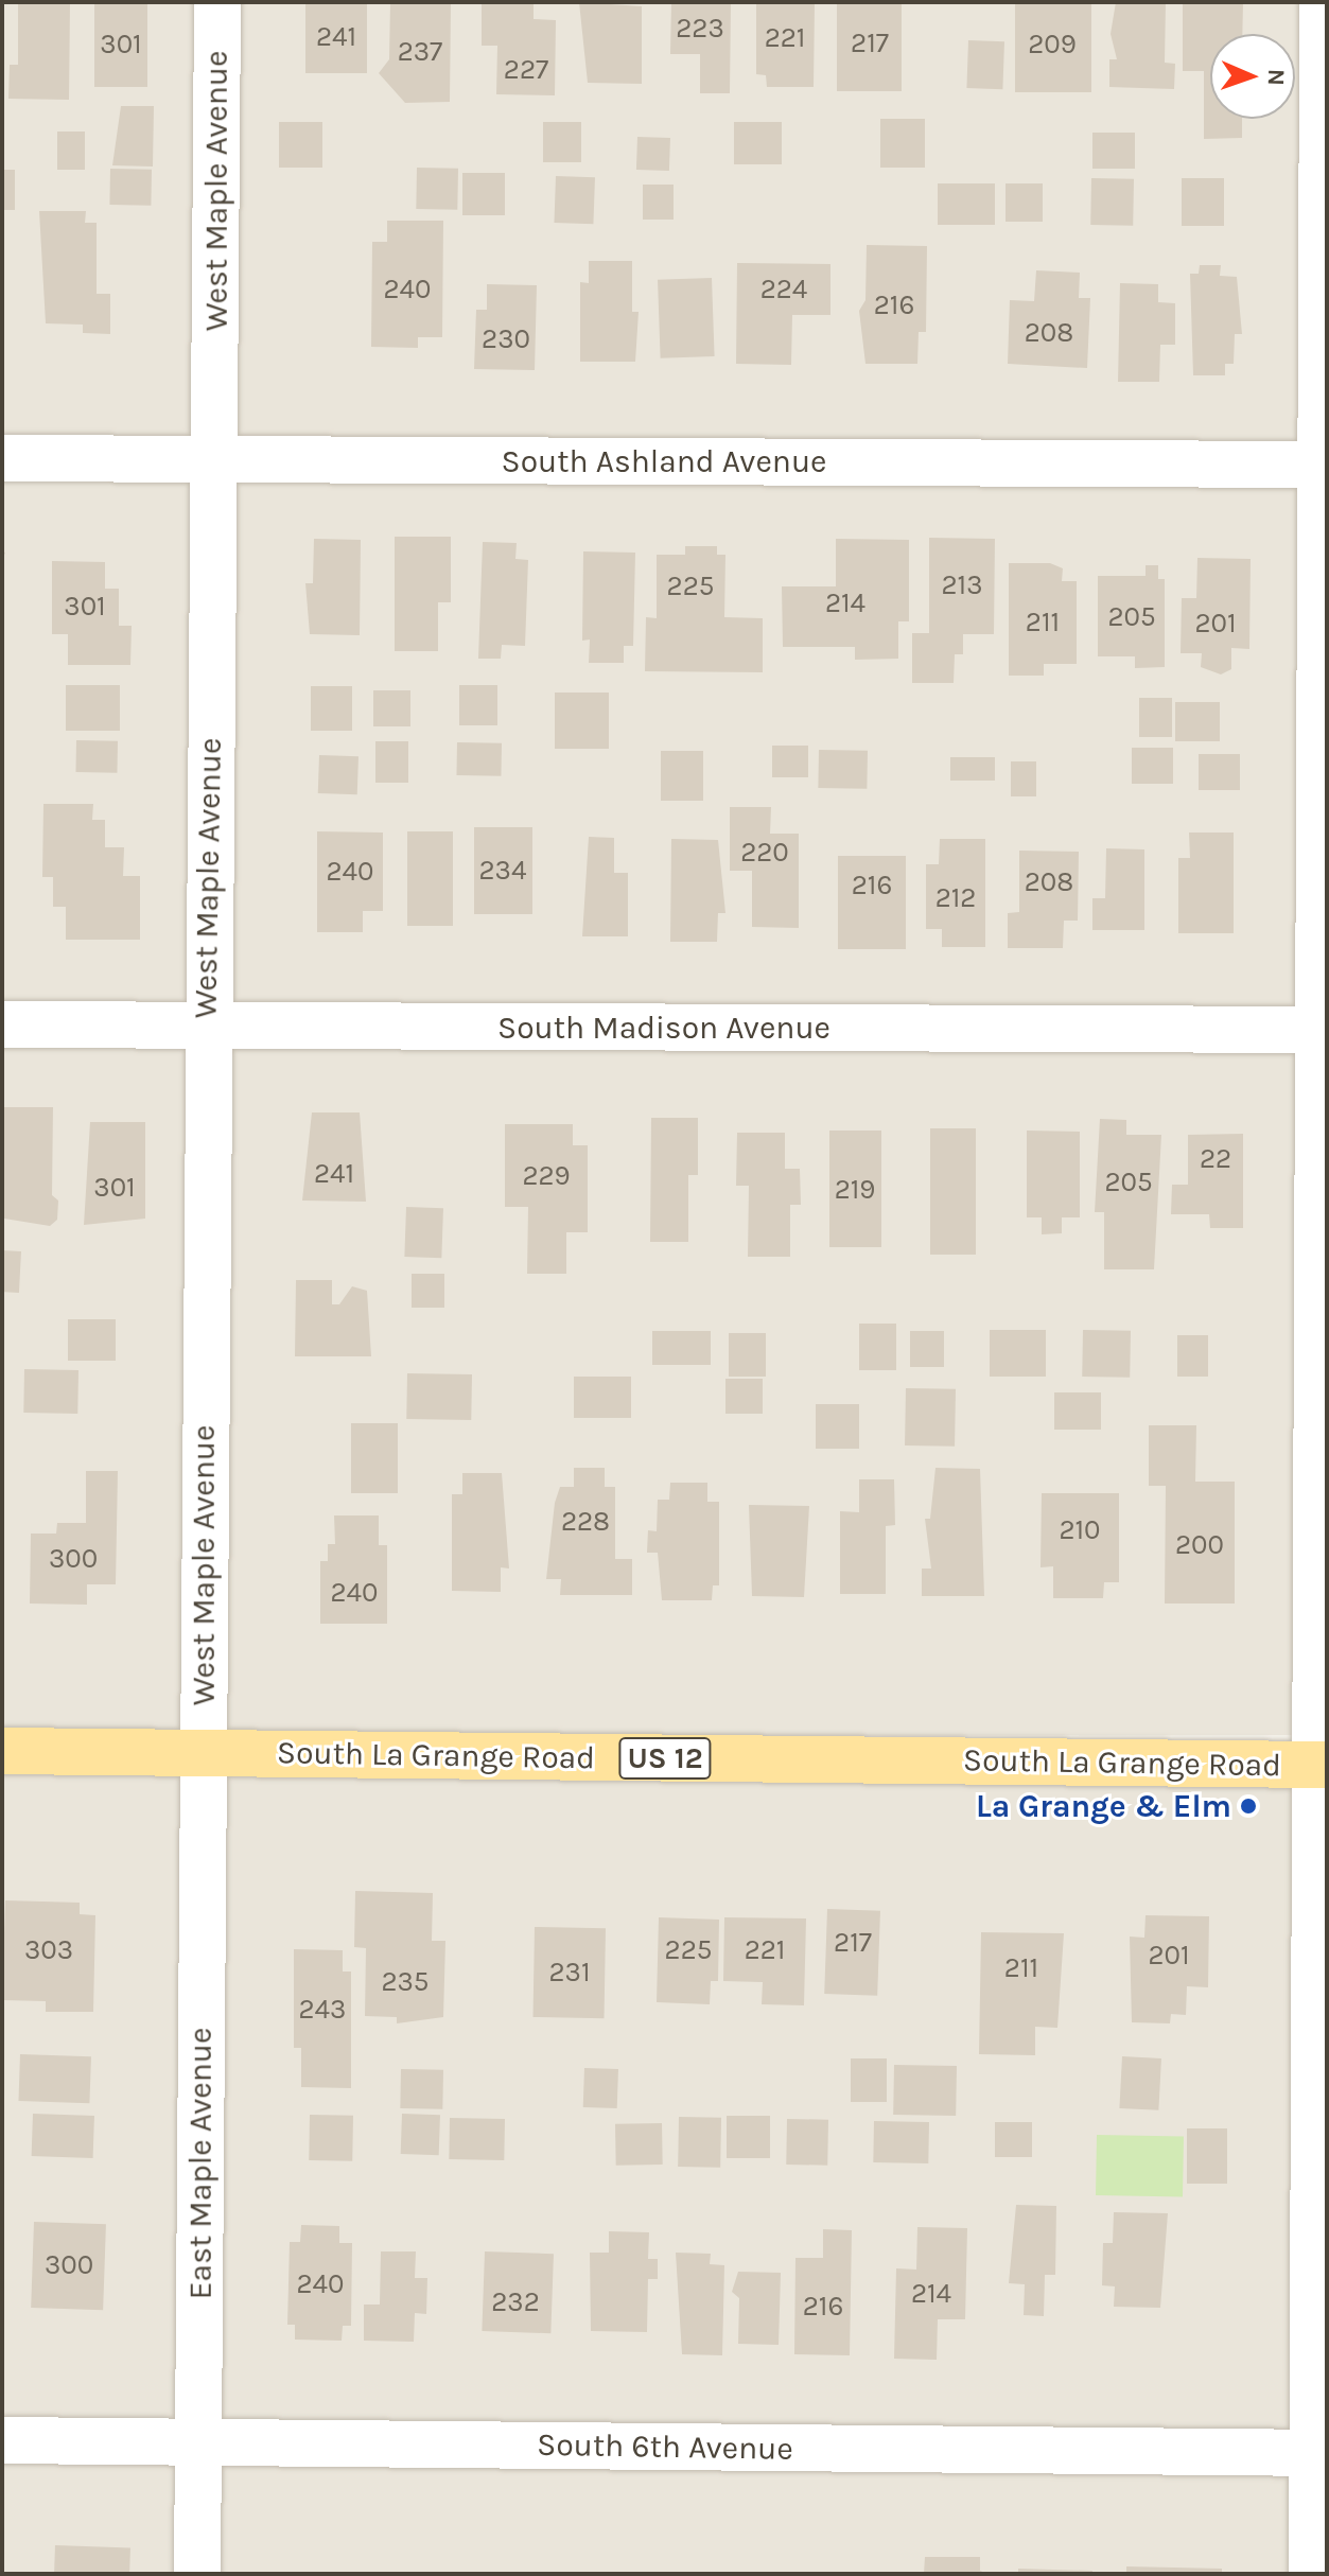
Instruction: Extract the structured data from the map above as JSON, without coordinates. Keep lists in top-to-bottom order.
{
  "streets": {
    "main road": ["South La Grange Road", "US 12"],
    "street": [
      "West Maple Avenue",
      "South Ashland Avenue",
      "South Madison Avenue",
      "East Maple Avenue",
      "South 6th Avenue"
    ]
  },
  "crossings": [
    ["West Maple Avenue", "South Ashland Avenue"],
    ["West Maple Avenue", "South Madison Avenue"],
    ["West Maple Avenue", "South La Grange Road"],
    ["West Maple Avenue", "East Maple Avenue"],
    ["South La Grange Road", "East Maple Avenue"],
    ["East Maple Avenue", "South 6th Avenue"]
  ],
  "places": ["La Grange & Elm"],
  "house_numbers": [
    "223",
    "241",
    "221",
    "217",
    "301",
    "209",
    "237",
    "227",
    "240",
    "224",
    "216",
    "208",
    "230",
    "213",
    "225",
    "214",
    "301",
    "205",
    "211",
    "201",
    "220",
    "234",
    "240",
    "208",
    "216",
    "212",
    "22",
    "241",
    "229",
    "205",
    "301",
    "219",
    "228",
    "210",
    "200",
    "300",
    "240",
    "217",
    "303",
    "225",
    "221",
    "201",
    "211",
    "231",
    "235",
    "243",
    "300",
    "240",
    "214",
    "232",
    "216"
  ],
  "north": "right"
}
